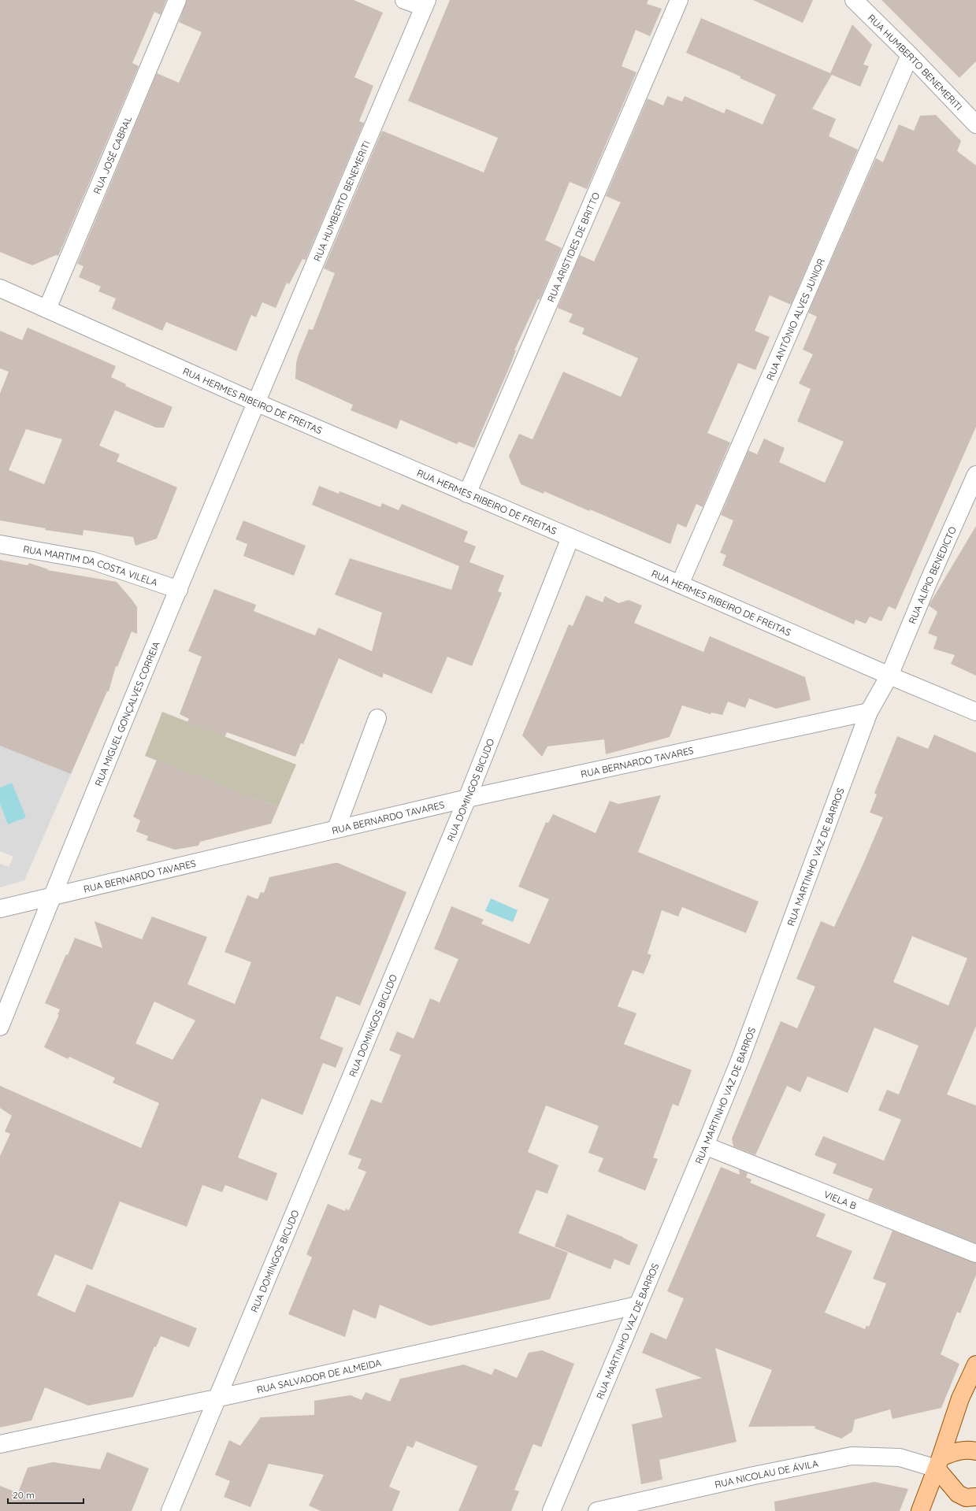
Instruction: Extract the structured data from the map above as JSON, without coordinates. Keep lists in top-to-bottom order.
{
  "streets": {
    "street": [
      "RUA HUMBERTO BENEMERITI",
      "RUA JOSÉ CABRAL",
      "RUA ARISTIDES DE BRITTO",
      "RUA ANTÔNIO ALVES JUNIOR",
      "RUA HERMES RIBEIRO DE FREITAS",
      "RUA MARTIM DA COSTA VILELA",
      "RUA ALÍPIO BENEDICTO",
      "RUA MIGUEL GONÇALVES CORREIA",
      "RUA BERNARDO TAVARES",
      "RUA DOMINGOS BICUDO",
      "RUA MARTINHO VAZ DE BARROS",
      "VIELA B",
      "RUA SALVADOR DE ALMEIDA",
      "RUA NICOLAU DE ÁVILA"
    ]
  },
  "crossings": [
    ["RUA HUMBERTO BENEMERITI", "RUA ANTÔNIO ALVES JUNIOR"],
    ["RUA HUMBERTO BENEMERITI", "RUA HERMES RIBEIRO DE FREITAS"],
    ["RUA HUMBERTO BENEMERITI", "RUA MIGUEL GONÇALVES CORREIA"],
    ["RUA JOSÉ CABRAL", "RUA HERMES RIBEIRO DE FREITAS"],
    ["RUA ARISTIDES DE BRITTO", "RUA HERMES RIBEIRO DE FREITAS"],
    ["RUA ANTÔNIO ALVES JUNIOR", "RUA HERMES RIBEIRO DE FREITAS"],
    ["RUA HERMES RIBEIRO DE FREITAS", "RUA ALÍPIO BENEDICTO"],
    ["RUA HERMES RIBEIRO DE FREITAS", "RUA MIGUEL GONÇALVES CORREIA"],
    ["RUA HERMES RIBEIRO DE FREITAS", "RUA DOMINGOS BICUDO"],
    ["RUA HERMES RIBEIRO DE FREITAS", "RUA MARTINHO VAZ DE BARROS"],
    ["RUA MARTIM DA COSTA VILELA", "RUA MIGUEL GONÇALVES CORREIA"],
    ["RUA ALÍPIO BENEDICTO", "RUA MARTINHO VAZ DE BARROS"],
    ["RUA MIGUEL GONÇALVES CORREIA", "RUA BERNARDO TAVARES"],
    ["RUA BERNARDO TAVARES", "RUA DOMINGOS BICUDO"],
    ["RUA BERNARDO TAVARES", "RUA MARTINHO VAZ DE BARROS"],
    ["RUA DOMINGOS BICUDO", "RUA SALVADOR DE ALMEIDA"],
    ["RUA MARTINHO VAZ DE BARROS", "VIELA B"],
    ["RUA MARTINHO VAZ DE BARROS", "RUA SALVADOR DE ALMEIDA"]
  ],
  "scale_bar": "20 m"
}
